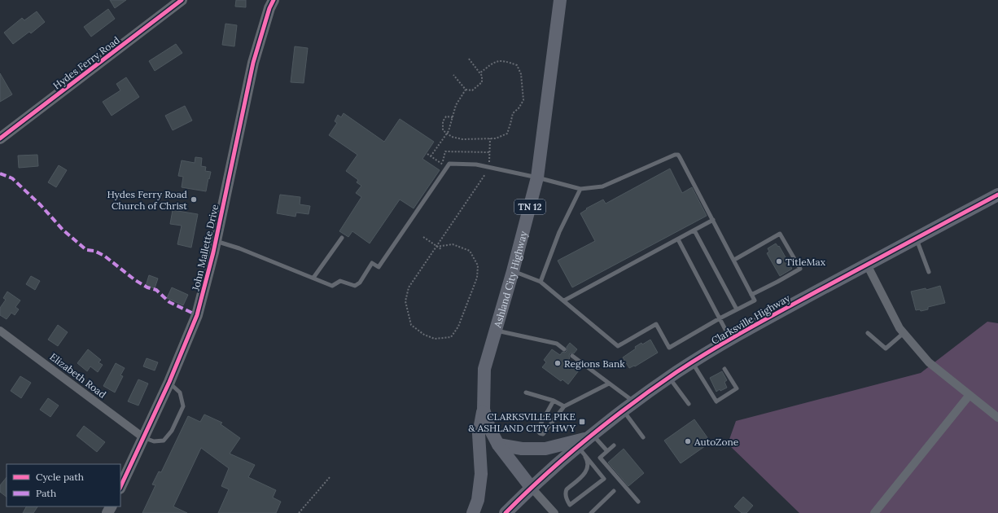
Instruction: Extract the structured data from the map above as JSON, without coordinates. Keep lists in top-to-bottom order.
{
  "streets": {
    "main road": ["TN 12", "Ashland City Highway", "Clarksville Highway"],
    "street": ["Hydes Ferry Road", "John Mallette Drive", "Elizabeth Road"]
  },
  "crossings": [
    ["John Mallette Drive", "Elizabeth Road"],
    ["Ashland City Highway", "Clarksville Highway"]
  ],
  "places": {
    "other": [
      "Hydes Ferry Road Church of Christ",
      "TitleMax",
      "Regions Bank",
      "AutoZone"
    ],
    "transit": ["CLARKSVILLE PIKE & ASHLAND CITY HWY"]
  },
  "legend": ["Cycle path", "Path"]
}
